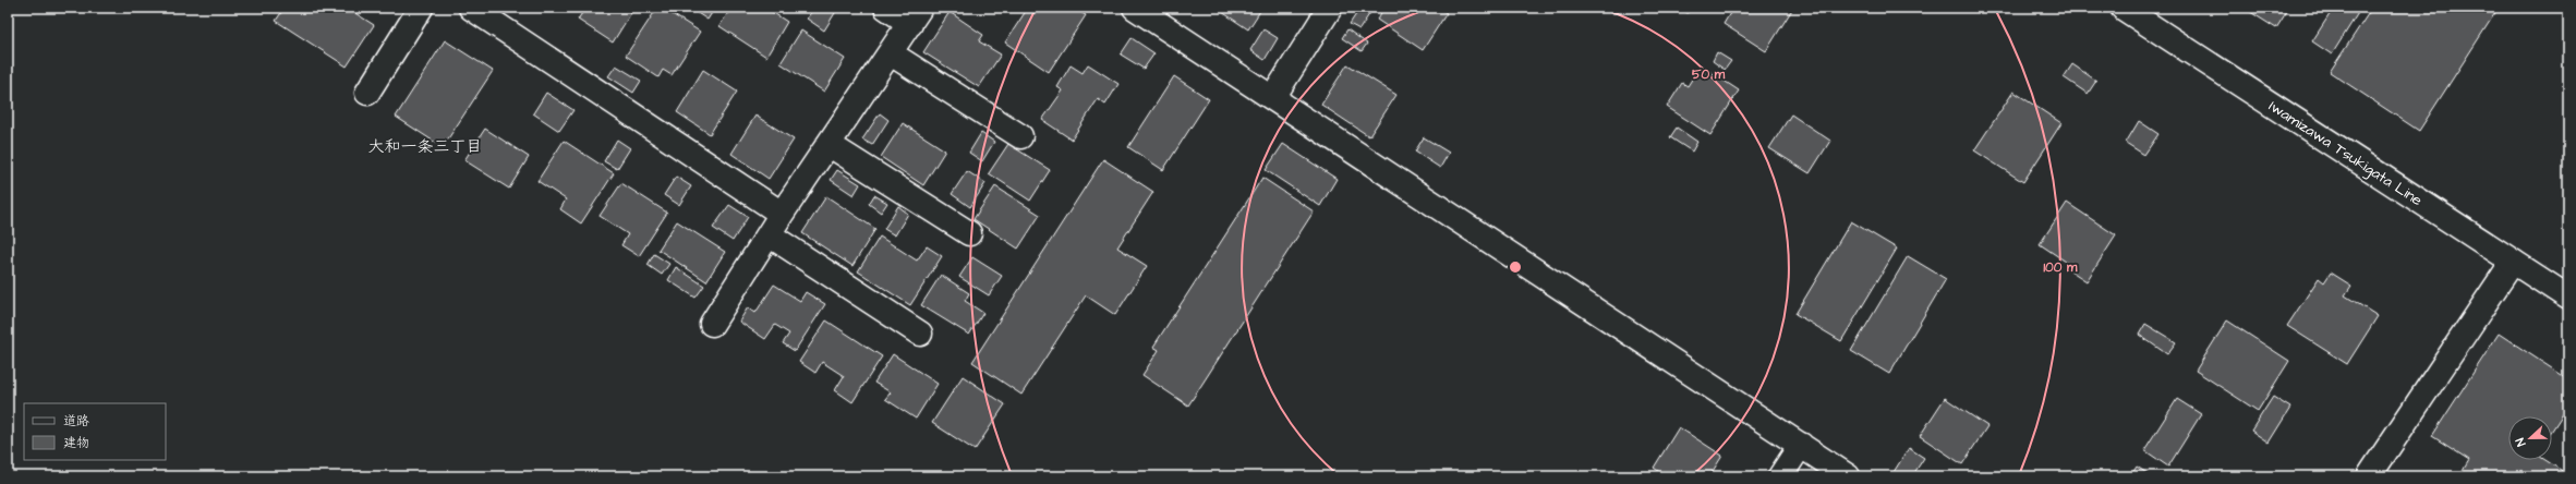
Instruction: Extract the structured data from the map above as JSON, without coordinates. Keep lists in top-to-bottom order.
{
  "streets": {
    "street": ["Iwamizawa Tsukigata Line"]
  },
  "districts": ["大和一条三丁目"],
  "legend": ["道路", "建物"],
  "north": "left",
  "rings": ["50 m", "100 m"]
}
